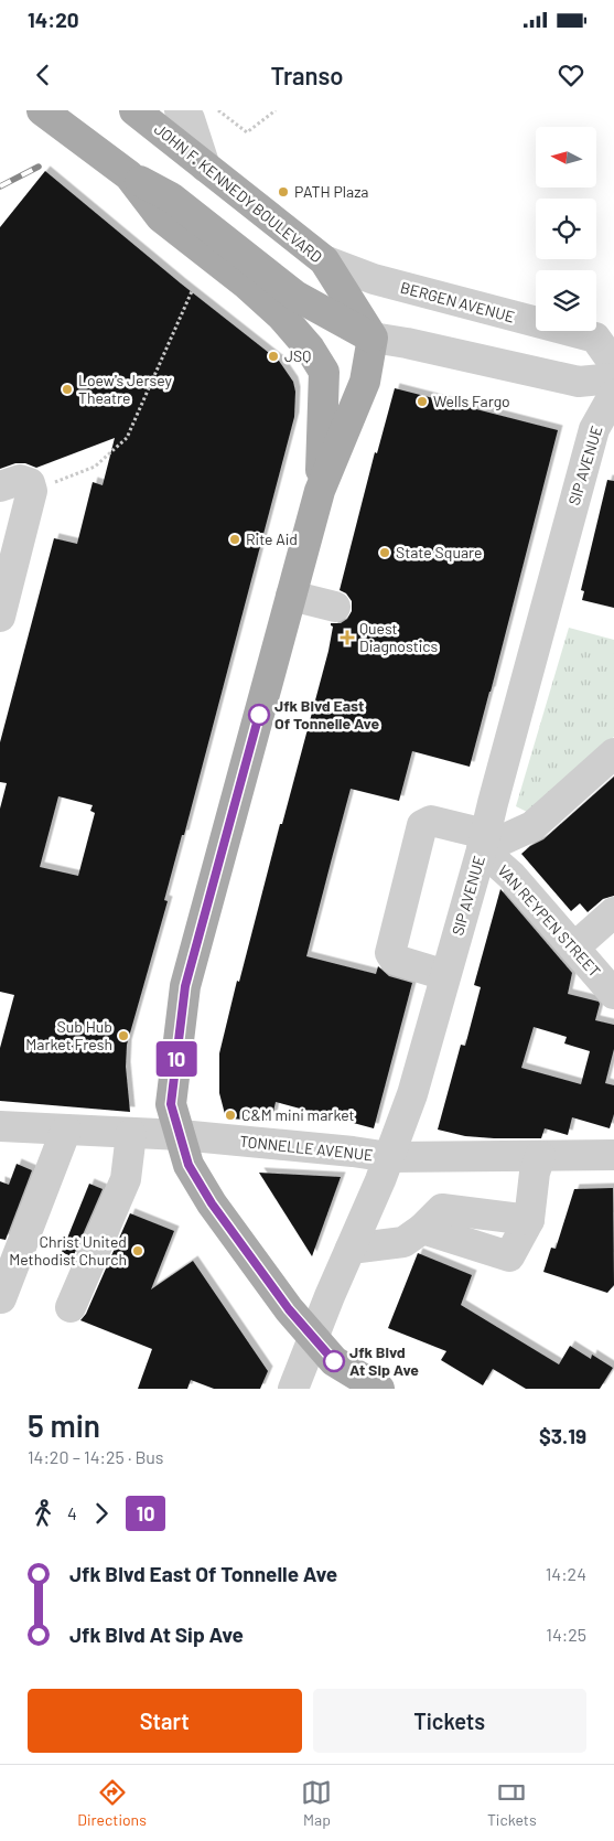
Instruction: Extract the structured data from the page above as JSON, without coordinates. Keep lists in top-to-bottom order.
{
  "streets": {
    "main road": ["JOHN F. KENNEDY BOULEVARD"],
    "street": [
      "BERGEN AVENUE",
      "SIP AVENUE",
      "VAN REYPEN STREET",
      "TONNELLE AVENUE"
    ]
  },
  "crossings": [
    ["JOHN F. KENNEDY BOULEVARD", "BERGEN AVENUE"],
    ["SIP AVENUE", "VAN REYPEN STREET"],
    ["SIP AVENUE", "TONNELLE AVENUE"]
  ],
  "places": {
    "other": [
      "PATH Plaza",
      "JSQ",
      "Loew's Jersey Theatre",
      "Wells Fargo",
      "Rite Aid",
      "State Square",
      "Jfk Blvd East Of Tonnelle Ave",
      "Sub Hub Market Fresh",
      "C&M mini market",
      "Christ United Methodist Church",
      "Jfk Blvd At Sip Ave"
    ],
    "health": ["Quest Diagnostics"]
  },
  "lines": ["bus line 10"],
  "north": "left",
  "page": {
    "status": "14:20",
    "header": "Transo",
    "on_map": "10",
    "heading": ["5 min", "14:20 – 14:25 · Bus", "$3.19"],
    "legs": ["4", "10"],
    "list": [
      {
        "name": "Jfk Blvd East Of Tonnelle Ave",
        "value": "14:24"
      },
      {
        "name": "Jfk Blvd At Sip Ave",
        "value": "14:25"
      }
    ],
    "buttons": ["Start", "Tickets"],
    "tabs": ["Directions", "Map", "Tickets"]
  }
}
